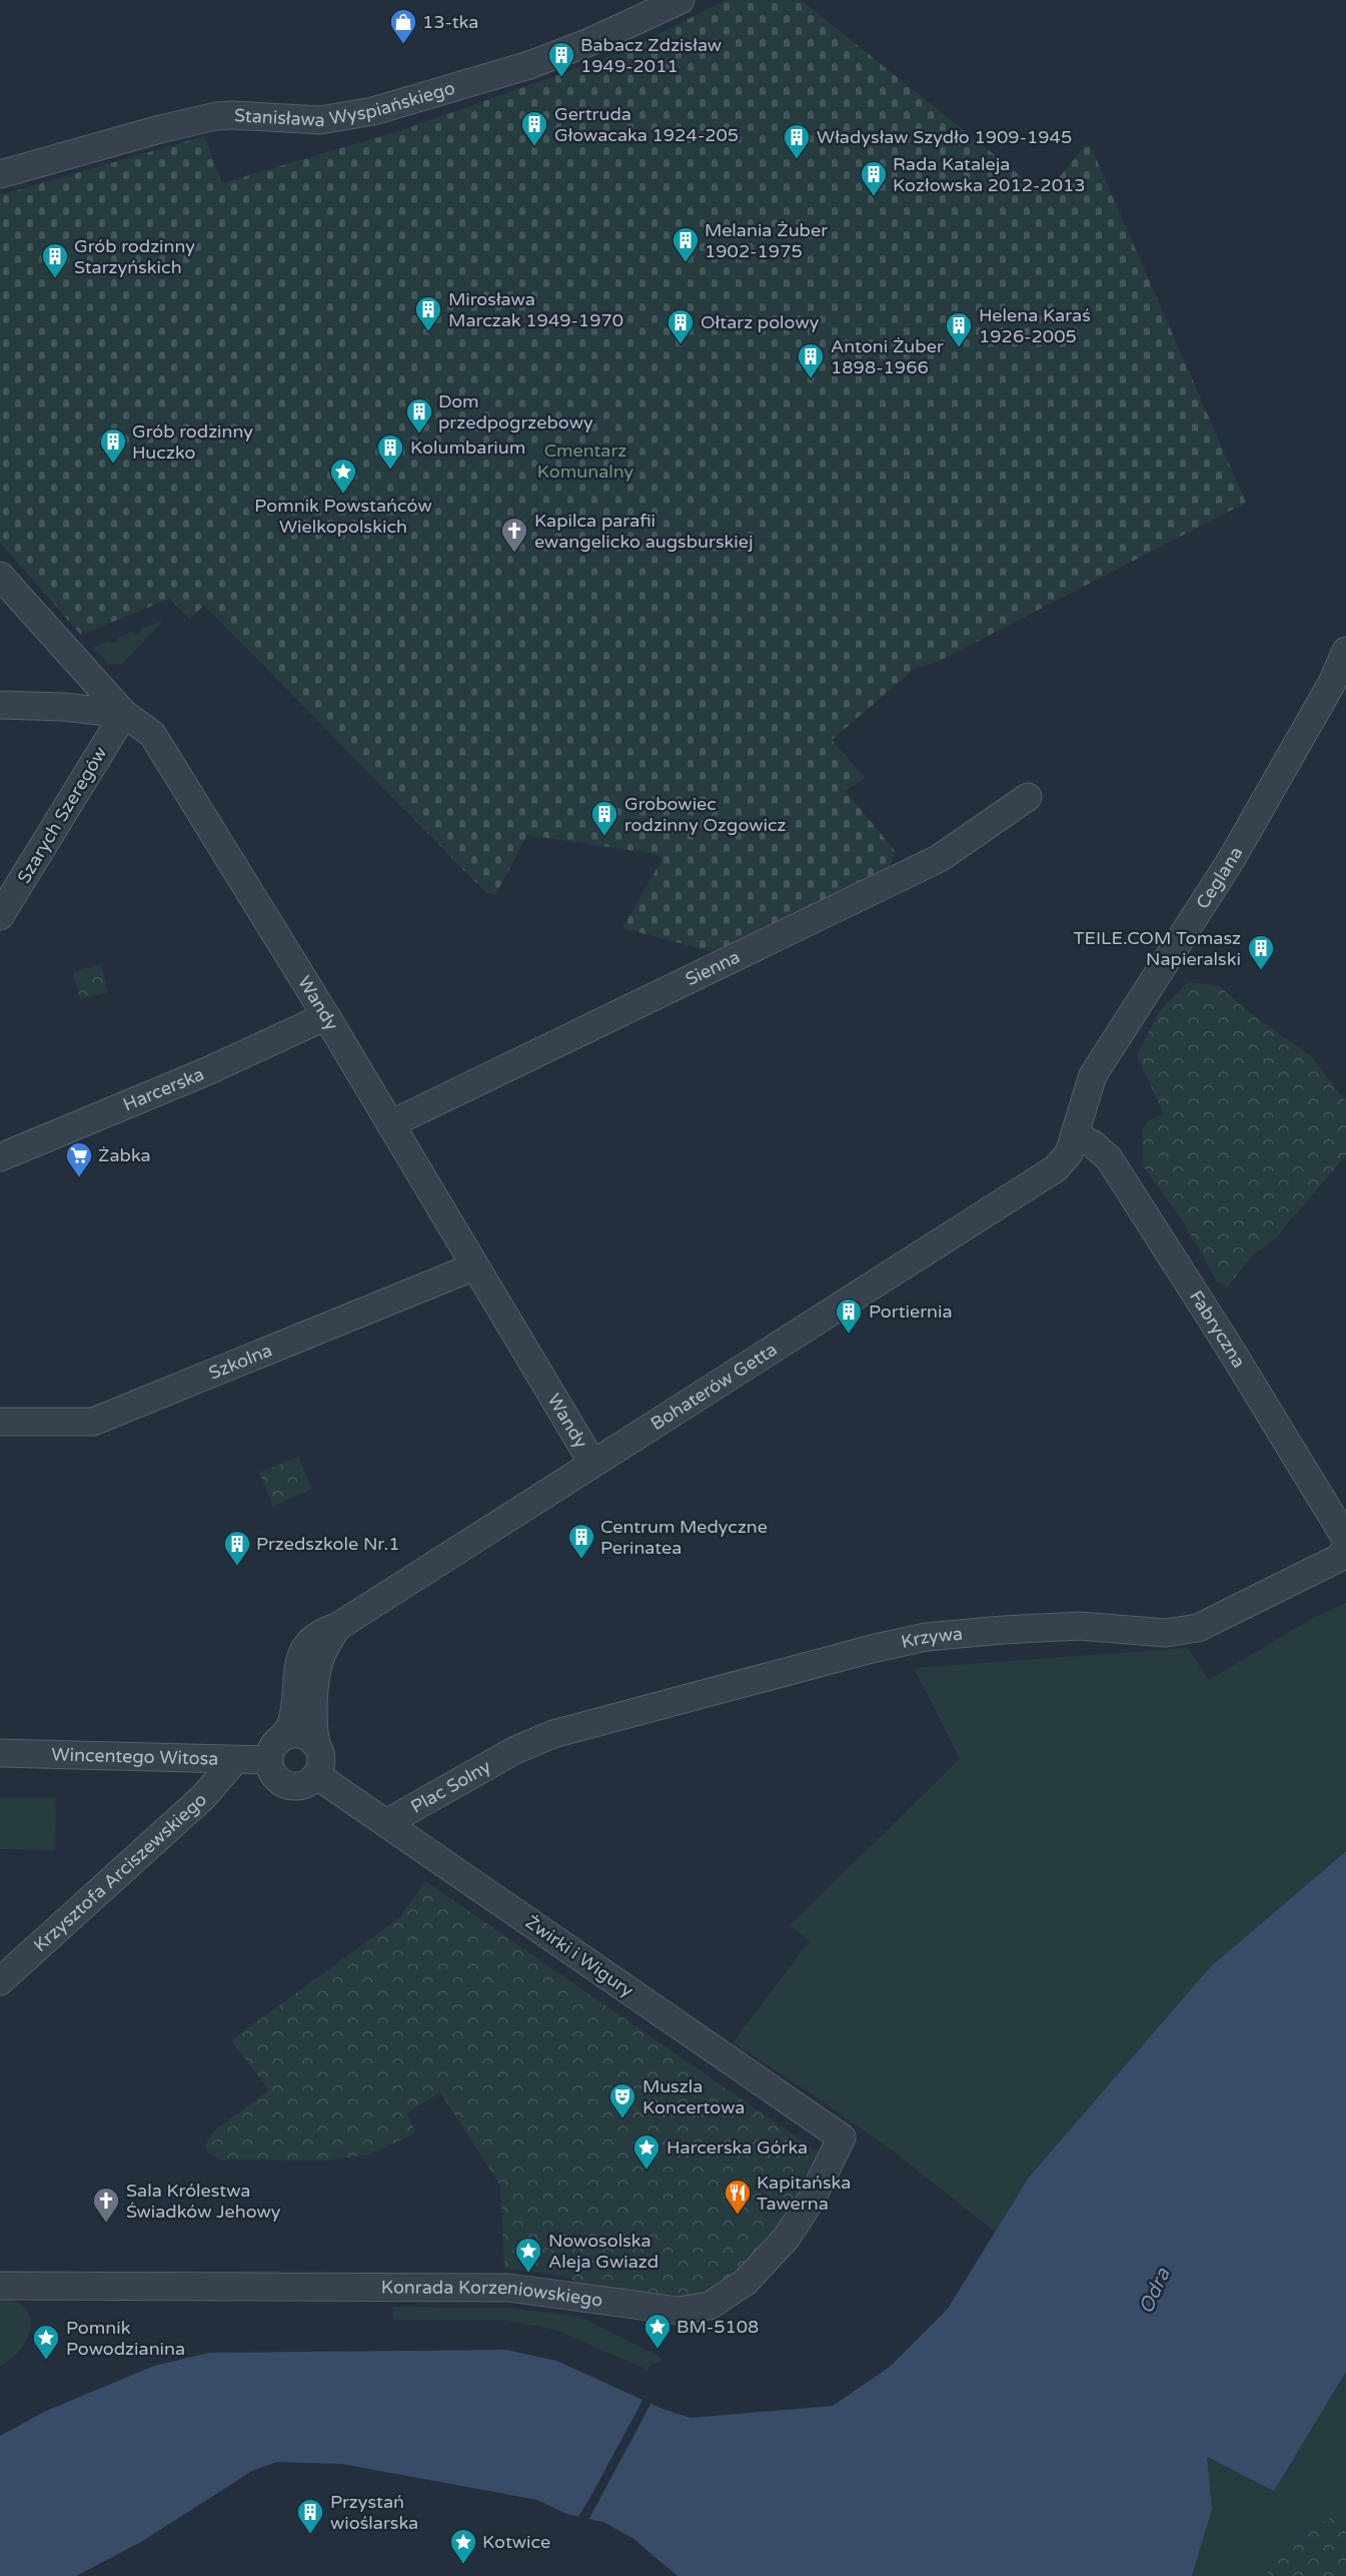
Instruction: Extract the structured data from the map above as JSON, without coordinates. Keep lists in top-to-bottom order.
{
  "streets": {
    "street": [
      "Stanisława Wyspiańskiego",
      "Szarych Szeregów",
      "Ceglana",
      "Sienna",
      "Wandy",
      "Harcerska",
      "Fabryczna",
      "Szkolna",
      "Bohaterów Getta",
      "Krzywa",
      "Wincentego Witosa",
      "Plac Solny",
      "Krzysztofa Arciszewskiego",
      "Żwirki i Wigury",
      "Konrada Korzeniowskiego"
    ]
  },
  "crossings": [
    ["Szarych Szeregów", "Wandy"],
    ["Ceglana", "Fabryczna"],
    ["Ceglana", "Bohaterów Getta"],
    ["Sienna", "Wandy"],
    ["Wandy", "Harcerska"],
    ["Wandy", "Szkolna"],
    ["Wandy", "Bohaterów Getta"],
    ["Fabryczna", "Bohaterów Getta"],
    ["Bohaterów Getta", "Wincentego Witosa"],
    ["Bohaterów Getta", "Żwirki i Wigury"],
    ["Krzywa", "Plac Solny"],
    ["Wincentego Witosa", "Krzysztofa Arciszewskiego"],
    ["Wincentego Witosa", "Żwirki i Wigury"],
    ["Plac Solny", "Żwirki i Wigury"],
    ["Żwirki i Wigury", "Konrada Korzeniowskiego"]
  ],
  "water": ["Odra"],
  "parks": ["Cmentarz Komunalny"],
  "places": {
    "shop": ["13-tka"],
    "building": [
      "Babacz Zdzisław 1949-2011",
      "Gertruda Głowacaka 1924-205",
      "Władysław Szydło 1909-1945",
      "Rada Kataleja Kozłowska 2012-2013",
      "Melania Żuber 1902-1975",
      "Grób rodzinny Starzyńskich",
      "Mirosława Marczak 1949-1970",
      "Ołtarz polowy",
      "Helena Karaś 1926-2005",
      "Antoni Żuber 1898-1966",
      "Dom przedpogrzebowy",
      "Grób rodzinny Huczko",
      "Kolumbarium",
      "Grobowiec rodzinny Ozgowicz",
      "TEILE.COM Tomasz Napieralski",
      "Portiernia",
      "Centrum Medyczne Perinatea",
      "Przedszkole Nr.1",
      "Przystań wioślarska"
    ],
    "place": [
      "Pomnik Powstańców Wielkopolskich",
      "Harcerska Górka",
      "Nowosolska Aleja Gwiazd",
      "BM-5108",
      "Pomnik Powodzianina",
      "Kotwice"
    ],
    "church": ["Kapilca parafii ewangelicko augsburskiej", "Sala Królestwa Świadków Jehowy"],
    "supermarket": ["Żabka"],
    "theatre": ["Muszla Koncertowa"],
    "restaurant": ["Kapitańska Tawerna"]
  }
}
